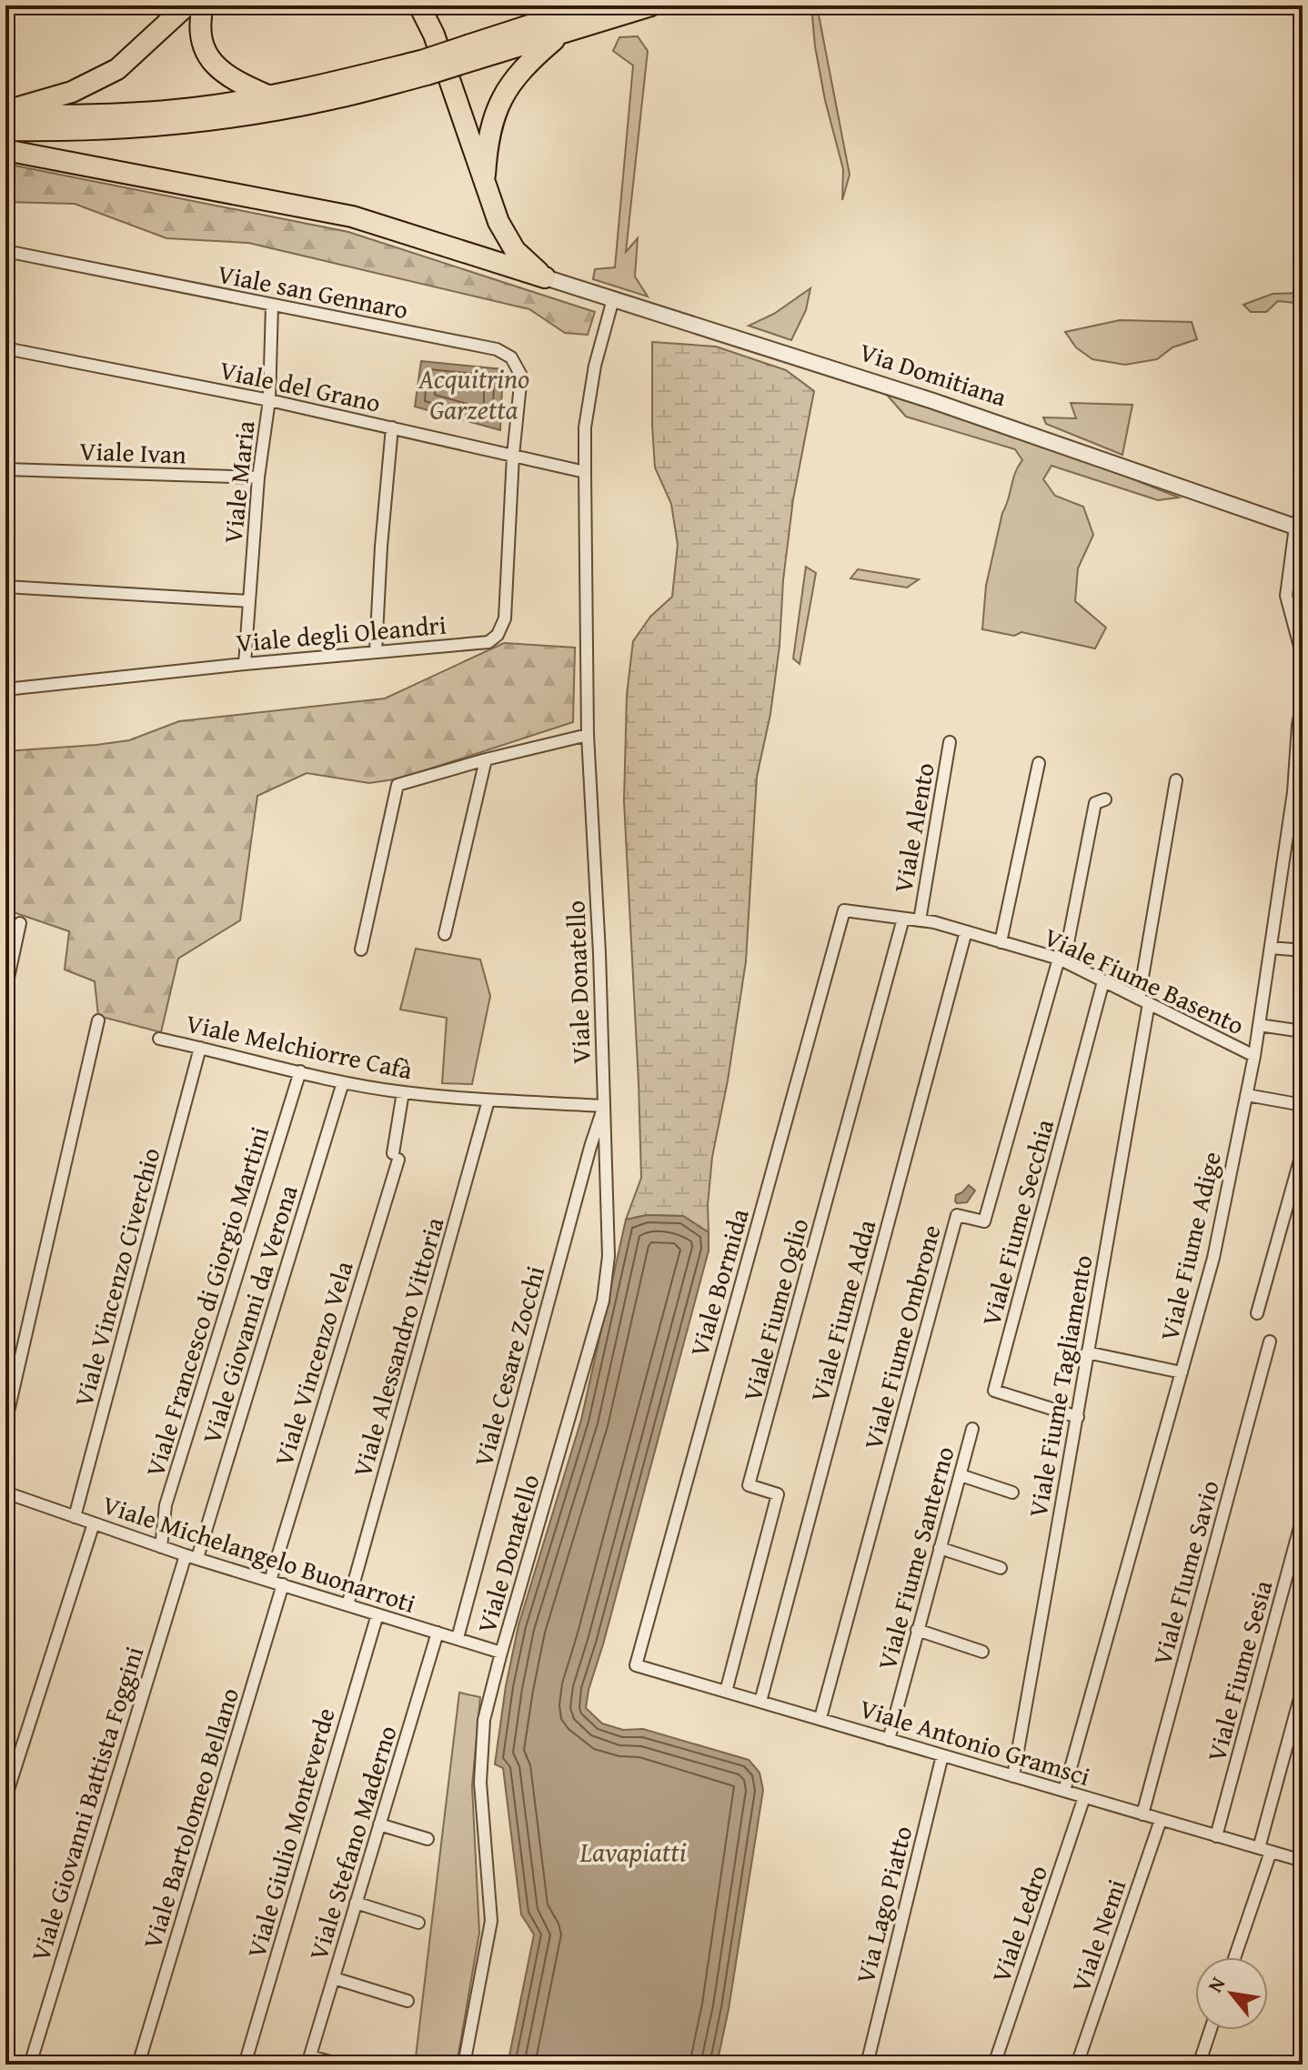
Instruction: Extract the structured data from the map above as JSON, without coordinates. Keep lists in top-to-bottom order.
{
  "streets": {
    "street": [
      "Viale san Gennaro",
      "Via Domitiana",
      "Viale del Grano",
      "Viale Ivan",
      "Viale Maria",
      "Viale degli Oleandri",
      "Viale Alento",
      "Viale Fiume Basento",
      "Viale Donatello",
      "Viale Melchiorre Cafà",
      "Viale Fiume Secchia",
      "Viale Fiume Adige",
      "Viale Vincenzo Civerchio",
      "Viale Bormida",
      "Viale Francesco di Giorgio Martini",
      "Viale Fiume Oglio",
      "Viale Fiume Adda",
      "Viale Giovanni da Verona",
      "Viale Fiume Ombrone",
      "Viale Alessandro Vittoria",
      "Viale Vincenzo Vela",
      "Viale Cesare Zocchi",
      "Viale Fiume Tagliamento",
      "Viale Michelangelo Buonarroti",
      "Viale Fiume Santerno",
      "Viale FIume Savio",
      "Viale Fiume Sesia",
      "Viale Antonio Gramsci",
      "Viale Giovanni Battista Foggini",
      "Viale Bartolomeo Bellano",
      "Viale Giulio Monteverde",
      "Viale Stefano Maderno",
      "Via Lago Piatto",
      "Viale Ledro",
      "Viale Nemi"
    ]
  },
  "crossings": [
    ["Viale san Gennaro", "Viale del Grano"],
    ["Viale san Gennaro", "Viale Maria"],
    ["Viale san Gennaro", "Viale degli Oleandri"],
    ["Via Domitiana", "Viale Donatello"],
    ["Viale del Grano", "Viale Maria"],
    ["Viale del Grano", "Viale degli Oleandri"],
    ["Viale del Grano", "Viale Donatello"],
    ["Viale Ivan", "Viale Maria"],
    ["Viale Maria", "Viale degli Oleandri"],
    ["Viale Alento", "Viale Fiume Basento"],
    ["Viale Fiume Basento", "Viale Fiume Secchia"],
    ["Viale Fiume Basento", "Viale Fiume Adige"],
    ["Viale Fiume Basento", "Viale Bormida"],
    ["Viale Fiume Basento", "Viale Fiume Oglio"],
    ["Viale Fiume Basento", "Viale Fiume Adda"],
    ["Viale Fiume Basento", "Viale Fiume Ombrone"],
    ["Viale Fiume Basento", "Viale Fiume Tagliamento"],
    ["Viale Donatello", "Viale Melchiorre Cafà"],
    ["Viale Donatello", "Viale Cesare Zocchi"],
    ["Viale Donatello", "Viale Michelangelo Buonarroti"],
    ["Viale Melchiorre Cafà", "Viale Vincenzo Civerchio"],
    ["Viale Melchiorre Cafà", "Viale Francesco di Giorgio Martini"],
    ["Viale Melchiorre Cafà", "Viale Giovanni da Verona"],
    ["Viale Melchiorre Cafà", "Viale Alessandro Vittoria"],
    ["Viale Melchiorre Cafà", "Viale Vincenzo Vela"],
    ["Viale Melchiorre Cafà", "Viale Cesare Zocchi"],
    ["Viale Fiume Secchia", "Viale Fiume Tagliamento"],
    ["Viale Fiume Adige", "Viale Antonio Gramsci"],
    ["Viale Vincenzo Civerchio", "Viale Michelangelo Buonarroti"],
    ["Viale Bormida", "Viale Antonio Gramsci"],
    ["Viale Francesco di Giorgio Martini", "Viale Michelangelo Buonarroti"],
    ["Viale Fiume Oglio", "Viale Antonio Gramsci"],
    ["Viale Fiume Adda", "Viale Antonio Gramsci"],
    ["Viale Giovanni da Verona", "Viale Michelangelo Buonarroti"],
    ["Viale Giovanni da Verona", "Viale Giovanni Battista Foggini"],
    ["Viale Fiume Ombrone", "Viale Antonio Gramsci"],
    ["Viale Alessandro Vittoria", "Viale Michelangelo Buonarroti"],
    ["Viale Vincenzo Vela", "Viale Michelangelo Buonarroti"],
    ["Viale Cesare Zocchi", "Viale Michelangelo Buonarroti"],
    ["Viale Fiume Tagliamento", "Viale Antonio Gramsci"],
    ["Viale Michelangelo Buonarroti", "Viale Giovanni Battista Foggini"],
    ["Viale Michelangelo Buonarroti", "Viale Bartolomeo Bellano"],
    ["Viale Michelangelo Buonarroti", "Viale Giulio Monteverde"],
    ["Viale Michelangelo Buonarroti", "Viale Stefano Maderno"],
    ["Viale Fiume Santerno", "Viale Antonio Gramsci"],
    ["Viale FIume Savio", "Viale Antonio Gramsci"],
    ["Viale Fiume Sesia", "Viale Antonio Gramsci"],
    ["Viale Antonio Gramsci", "Via Lago Piatto"],
    ["Viale Antonio Gramsci", "Viale Ledro"],
    ["Viale Antonio Gramsci", "Viale Nemi"]
  ],
  "water": ["Acquitrino Garzetta", "Lavapiatti"],
  "north": "top left"
}
